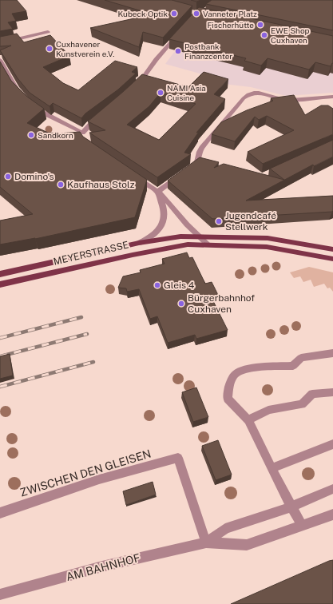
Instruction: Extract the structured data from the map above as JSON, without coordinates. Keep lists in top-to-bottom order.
{
  "streets": {
    "main road": ["MEYERSTRASSE"],
    "street": ["ZWISCHEN DEN GLEISEN", "AM BAHNHOF"]
  },
  "crossings": [
    ["ZWISCHEN DEN GLEISEN", "AM BAHNHOF"]
  ],
  "places": [
    "Kubeck Optik",
    "Vanneter Platz",
    "Fischerhütte",
    "EWE Shop Cuxhaven",
    "Cuxhavener Kunstverein e.V.",
    "Postbank Finanzcenter",
    "NAMI Asia Cuisine",
    "Sandkorn",
    "Domino's",
    "Kaufhaus Stolz",
    "Jugendcafé Stellwerk",
    "Gleis 4",
    "Bürgerbahnhof Cuxhaven"
  ]
}
